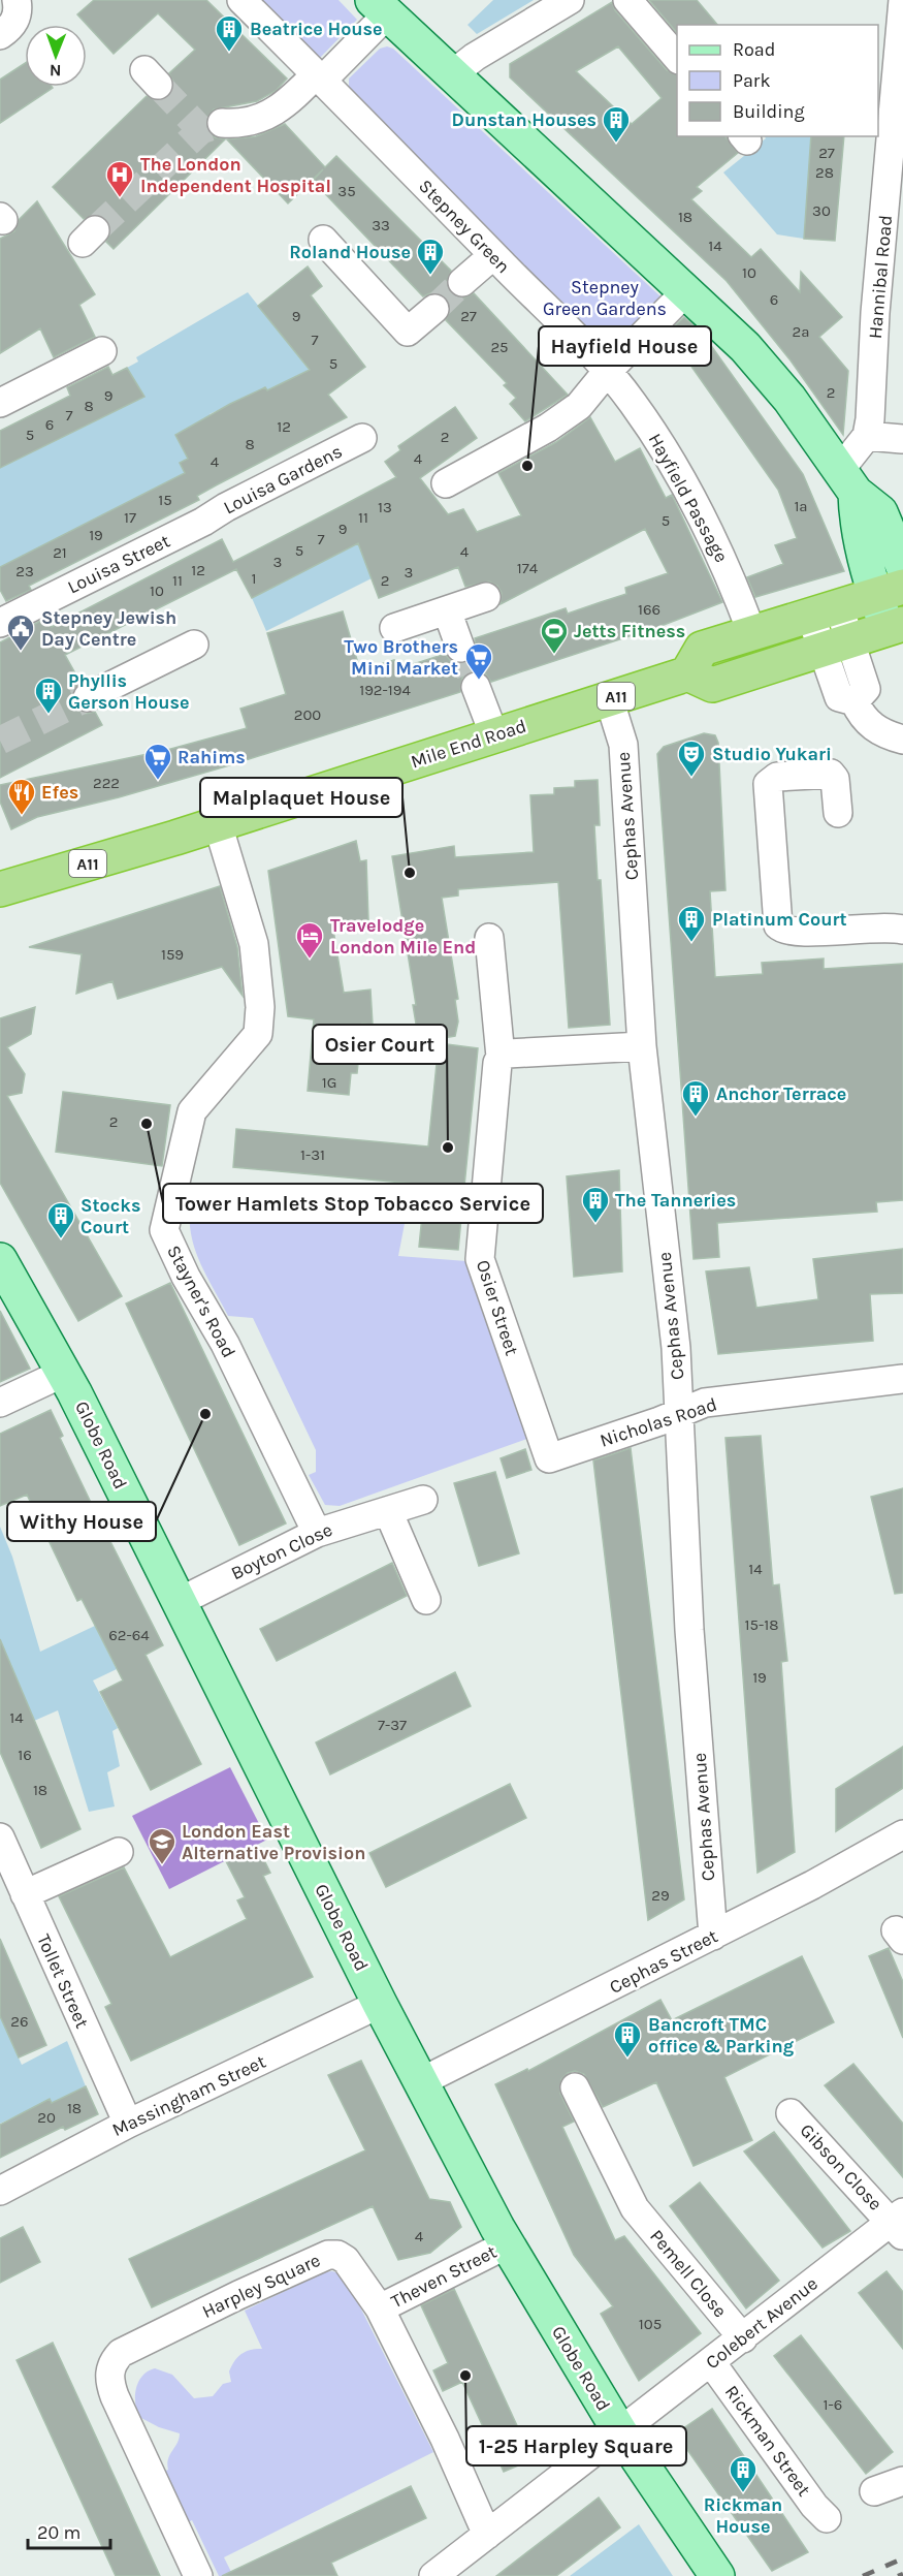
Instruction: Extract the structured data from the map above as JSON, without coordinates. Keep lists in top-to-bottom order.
{
  "streets": {
    "highway": ["A11", "Mile End Road"],
    "main road": ["Globe Road"],
    "street": [
      "Stepney Green",
      "Hannibal Road",
      "Louisa Gardens",
      "Hayfield Passage",
      "Louisa Street",
      "Cephas Avenue",
      "Stayner's Road",
      "Osier Street",
      "Nicholas Road",
      "Boyton Close",
      "Cephas Street",
      "Tollet Street",
      "Massingham Street",
      "Gibson Close",
      "Pemell Close",
      "Theven Street",
      "Harpley Square",
      "Colebert Avenue",
      "Rickman Street"
    ]
  },
  "crossings": [
    ["Stepney Green", "Hayfield Passage"],
    ["Louisa Gardens", "Louisa Street"],
    ["Mile End Road", "Cephas Avenue"],
    ["Mile End Road", "Stayner's Road"],
    ["Cephas Avenue", "Nicholas Road"],
    ["Cephas Avenue", "Cephas Street"],
    ["Stayner's Road", "Boyton Close"],
    ["Osier Street", "Nicholas Road"],
    ["Globe Road", "Boyton Close"],
    ["Globe Road", "Cephas Street"],
    ["Globe Road", "Massingham Street"],
    ["Globe Road", "Theven Street"],
    ["Globe Road", "Colebert Avenue"],
    ["Tollet Street", "Massingham Street"],
    ["Gibson Close", "Colebert Avenue"],
    ["Pemell Close", "Colebert Avenue"],
    ["Theven Street", "Harpley Square"],
    ["Harpley Square", "Colebert Avenue"],
    ["Colebert Avenue", "Rickman Street"]
  ],
  "parks": ["Stepney Green Gardens"],
  "places": {
    "building": [
      "Beatrice House",
      "Dunstan Houses",
      "Roland House",
      "Phyllis Gerson House",
      "Platinum Court",
      "Anchor Terrace",
      "The Tanneries",
      "Stocks Court",
      "Bancroft TMC office & Parking",
      "Rickman House"
    ],
    "hospital": ["The London Independent Hospital"],
    "other": [
      "Hayfield House",
      "Malplaquet House",
      "Tower Hamlets Stop Tobacco Service",
      "Osier Court",
      "Withy House",
      "1-25 Harpley Square"
    ],
    "public building": ["Stepney Jewish Day Centre"],
    "sports": ["Jetts Fitness"],
    "supermarket": ["Two Brothers Mini Market", "Rahims"],
    "theatre": ["Studio Yukari"],
    "restaurant": ["Efes"],
    "hotel": ["Travelodge London Mile End"],
    "school or university": ["London East Alternative Provision"]
  },
  "house_numbers": [
    "27",
    "28",
    "35",
    "30",
    "18",
    "33",
    "14",
    "10",
    "6",
    "9",
    "27",
    "2a",
    "7",
    "25",
    "5",
    "2",
    "9",
    "8",
    "7",
    "6",
    "12",
    "5",
    "2",
    "8",
    "4",
    "4",
    "15",
    "1a",
    "13",
    "17",
    "11",
    "5",
    "9",
    "19",
    "7",
    "5",
    "4",
    "21",
    "3",
    "174",
    "12",
    "23",
    "3",
    "1",
    "11",
    "2",
    "10",
    "166",
    "192-194",
    "200",
    "222",
    "159",
    "1G",
    "2",
    "1-31",
    "14",
    "15-18",
    "62-64",
    "19",
    "14",
    "7-37",
    "16",
    "18",
    "29",
    "26",
    "18",
    "20",
    "4",
    "105",
    "1-6"
  ],
  "legend": ["Road", "Park", "Building"],
  "scale_bar": "20 m",
  "north": "bottom"
}
